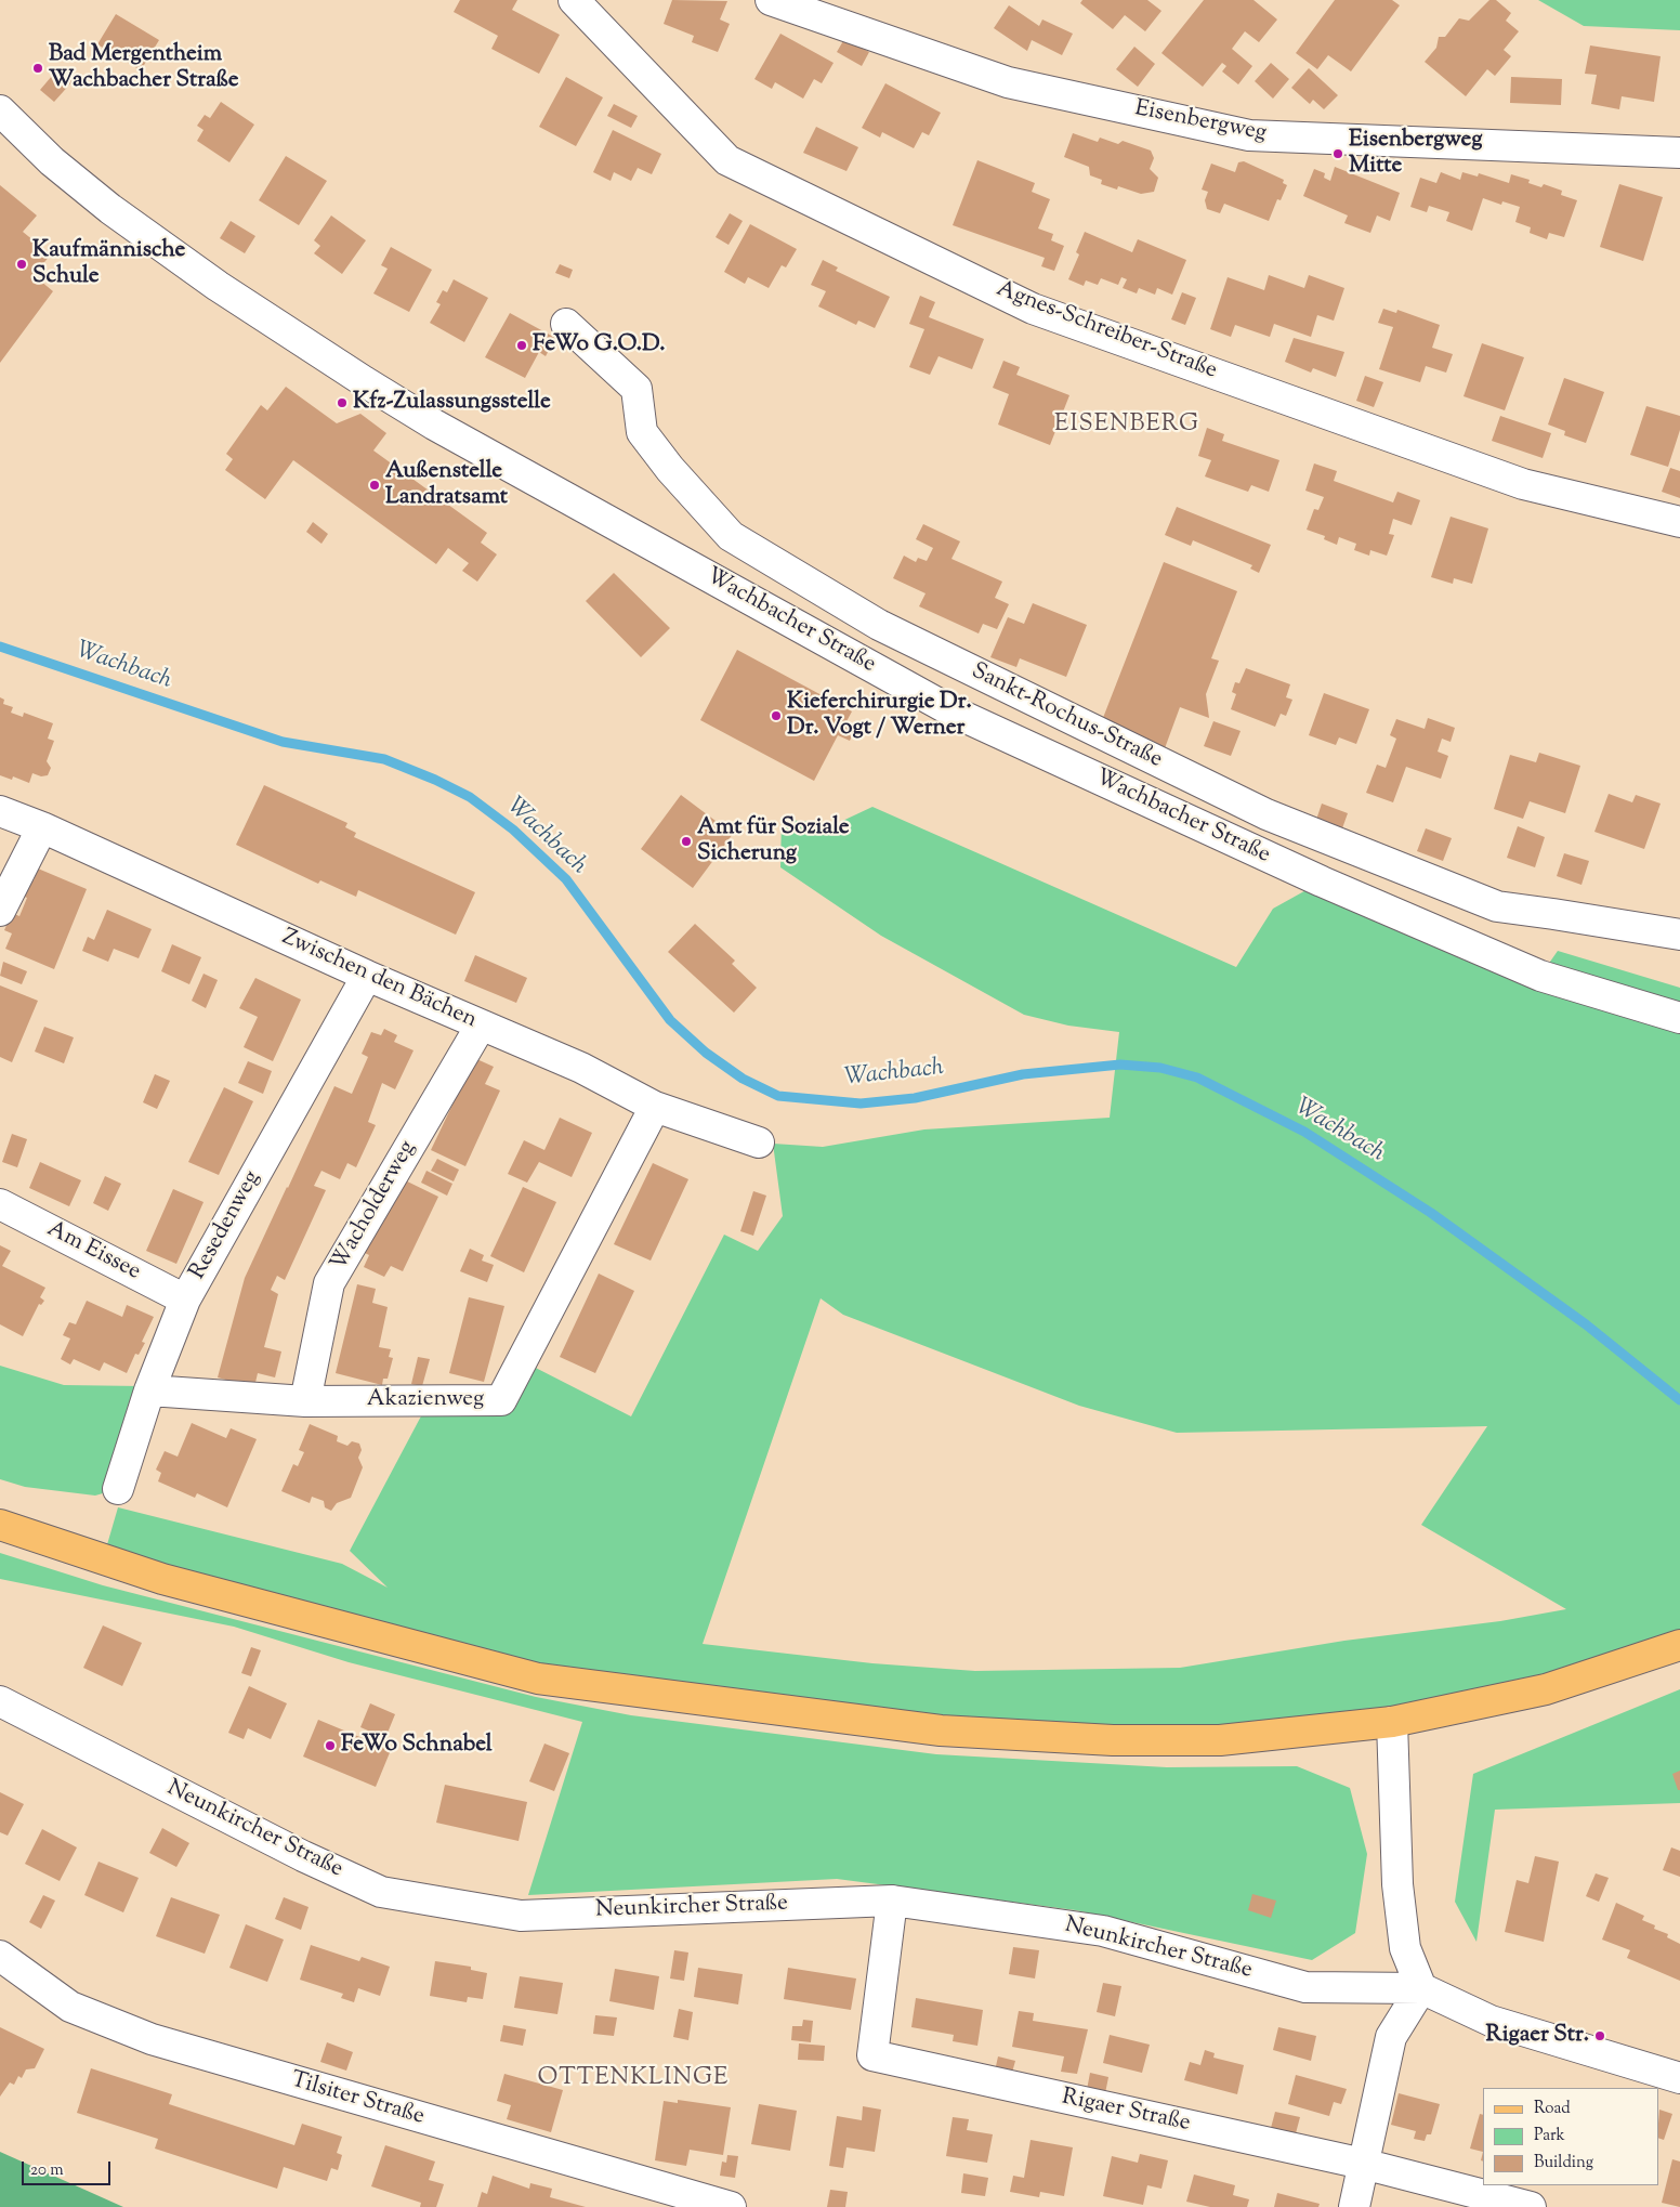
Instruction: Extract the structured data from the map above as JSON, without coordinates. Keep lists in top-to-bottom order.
{
  "streets": {
    "street": [
      "Eisenbergweg",
      "Agnes-Schreiber-Straße",
      "Wachbacher Straße",
      "Sankt-Rochus-Straße",
      "Zwischen den Bächen",
      "Wacholderweg",
      "Resedenweg",
      "Am Eissee",
      "Akazienweg",
      "Neunkircher Straße",
      "Tilsiter Straße",
      "Rigaer Straße"
    ]
  },
  "crossings": [
    ["Zwischen den Bächen", "Wacholderweg"],
    ["Zwischen den Bächen", "Resedenweg"],
    ["Zwischen den Bächen", "Akazienweg"],
    ["Wacholderweg", "Akazienweg"],
    ["Resedenweg", "Am Eissee"],
    ["Resedenweg", "Akazienweg"],
    ["Neunkircher Straße", "Rigaer Straße"]
  ],
  "districts": ["EISENBERG", "OTTENKLINGE"],
  "water": ["Wachbach"],
  "places": [
    "Bad Mergentheim Wachbacher Straße",
    "Eisenbergweg Mitte",
    "Kaufmännische Schule",
    "FeWo G.O.D.",
    "Kfz-Zulassungsstelle",
    "Außenstelle Landratsamt",
    "Kieferchirurgie Dr. Dr. Vogt / Werner",
    "Amt für Soziale Sicherung",
    "FeWo Schnabel",
    "Rigaer Str."
  ],
  "legend": ["Road", "Park", "Building"],
  "scale_bar": "20 m"
}
